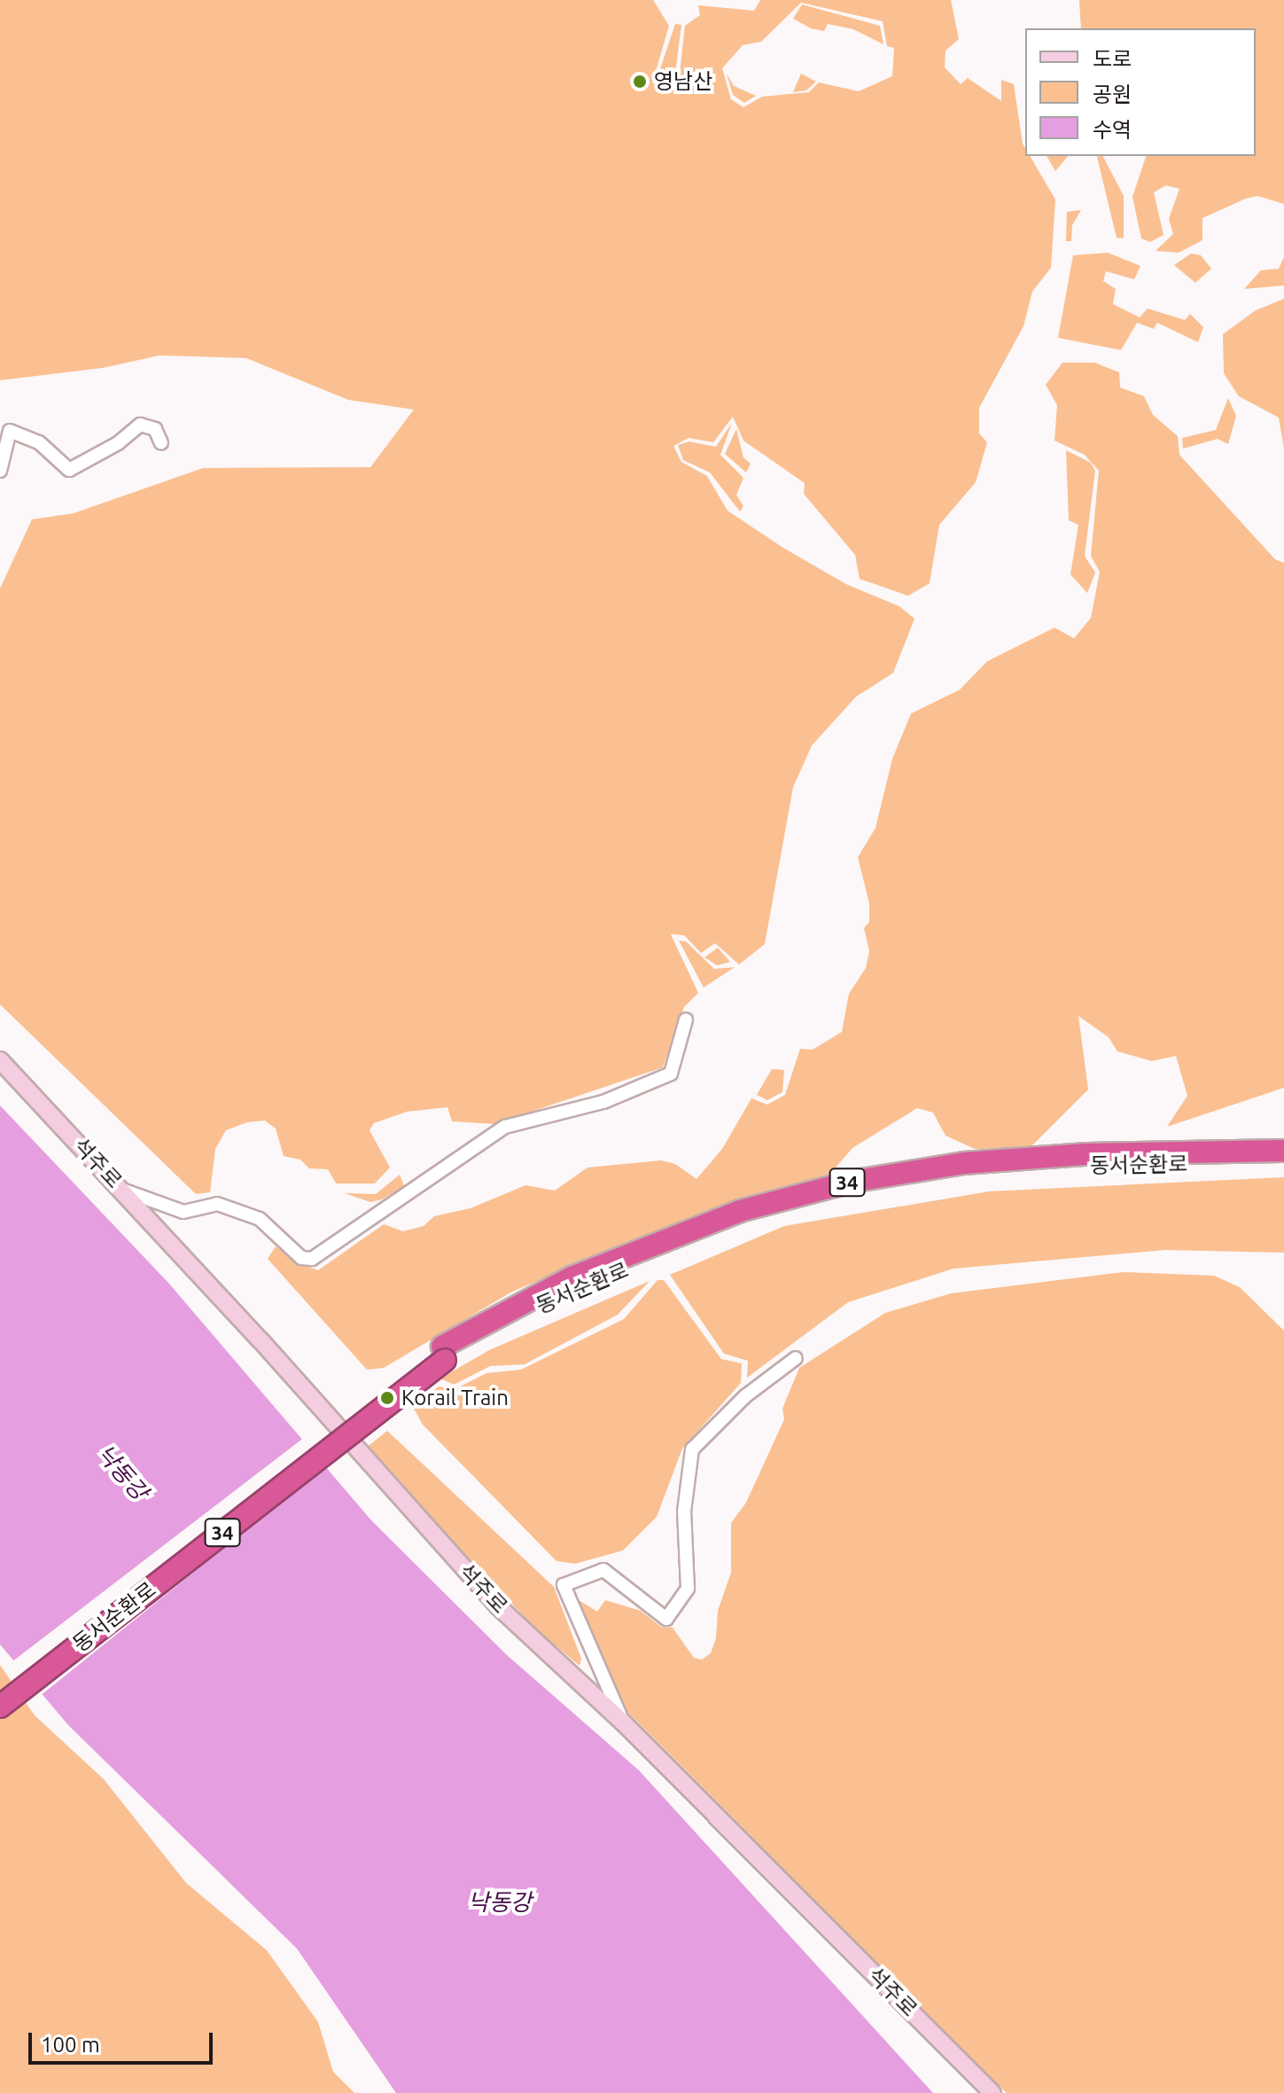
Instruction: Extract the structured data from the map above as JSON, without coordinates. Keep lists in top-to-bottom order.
{
  "streets": {
    "highway": ["동서순환로", "34"],
    "street": ["석주로"]
  },
  "water": ["낙동강"],
  "places": ["영남산", "Korail Train"],
  "legend": ["도로", "공원", "수역"],
  "scale_bar": "100 m"
}
